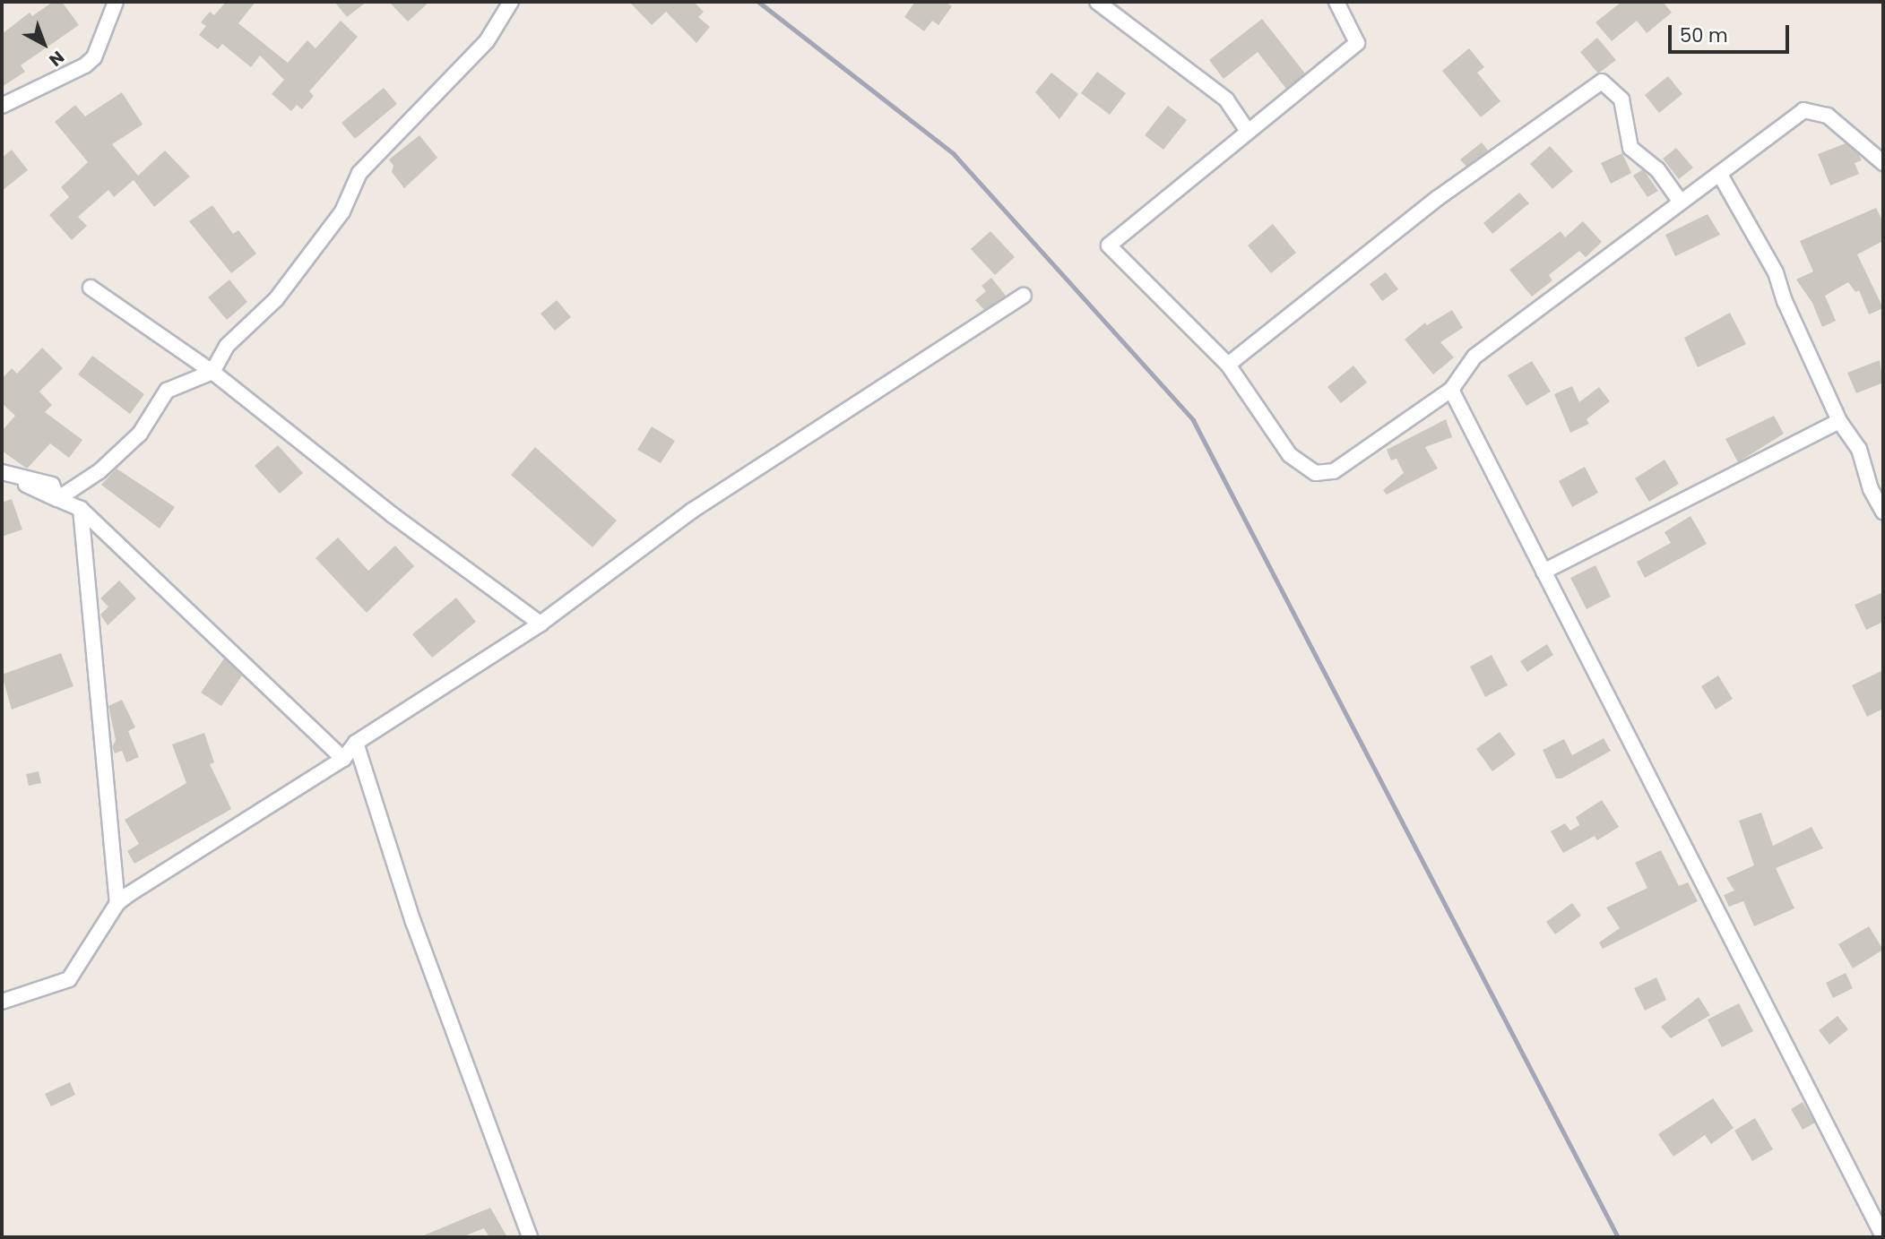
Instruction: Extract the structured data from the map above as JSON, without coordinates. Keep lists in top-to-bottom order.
{
  "scale_bar": "50 m",
  "north": "bottom right"
}
